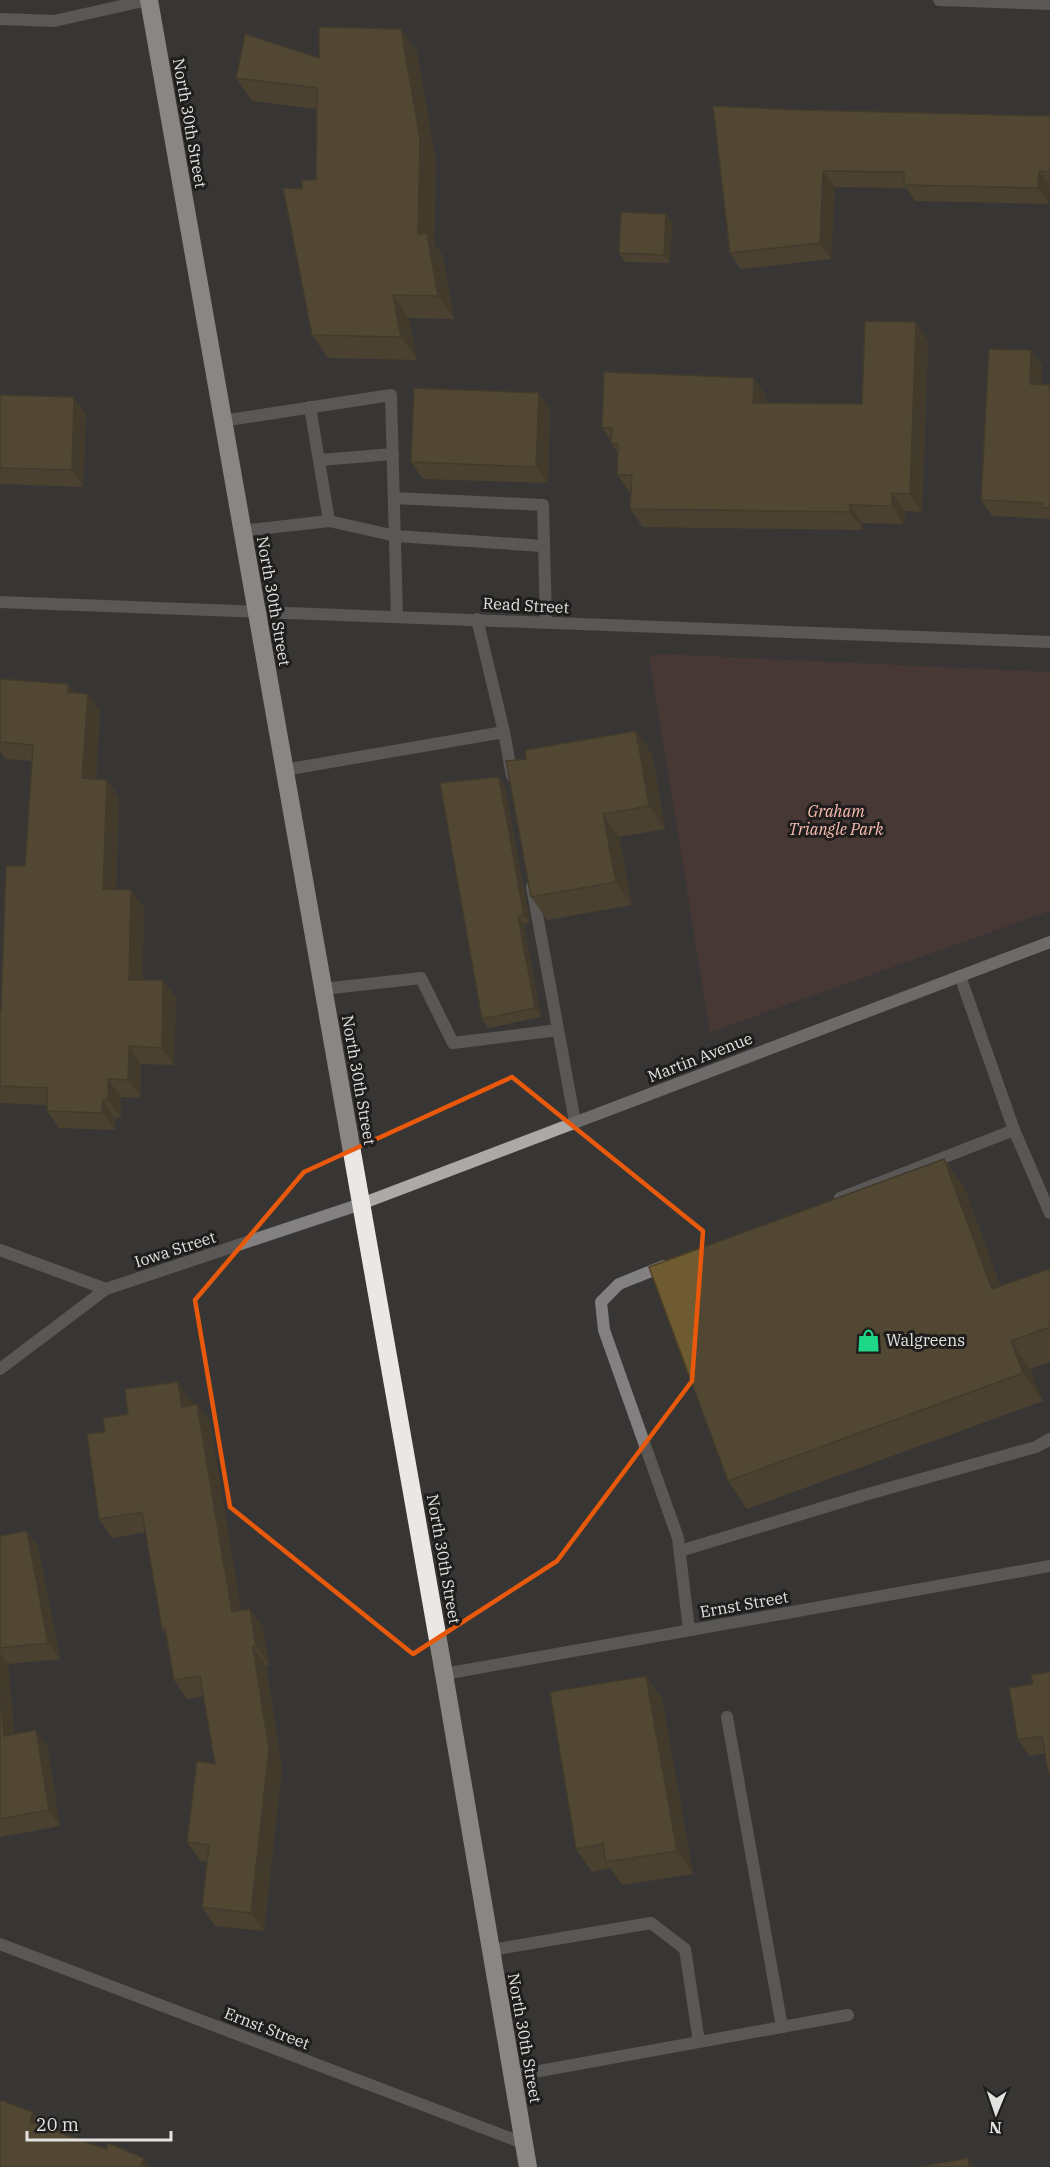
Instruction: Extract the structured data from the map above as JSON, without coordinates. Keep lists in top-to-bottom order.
{
  "streets": {
    "highway": ["North 30th Street"],
    "main road": ["Martin Avenue"],
    "street": ["Read Street", "Iowa Street", "Ernst Street"]
  },
  "crossings": [
    ["North 30th Street", "Read Street"],
    ["North 30th Street", "Martin Avenue"],
    ["North 30th Street", "Iowa Street"],
    ["North 30th Street", "Ernst Street"],
    ["Martin Avenue", "Iowa Street"]
  ],
  "parks": ["Graham Triangle Park"],
  "places": {
    "shop": ["Walgreens"]
  },
  "scale_bar": "20 m",
  "north": "bottom"
}
